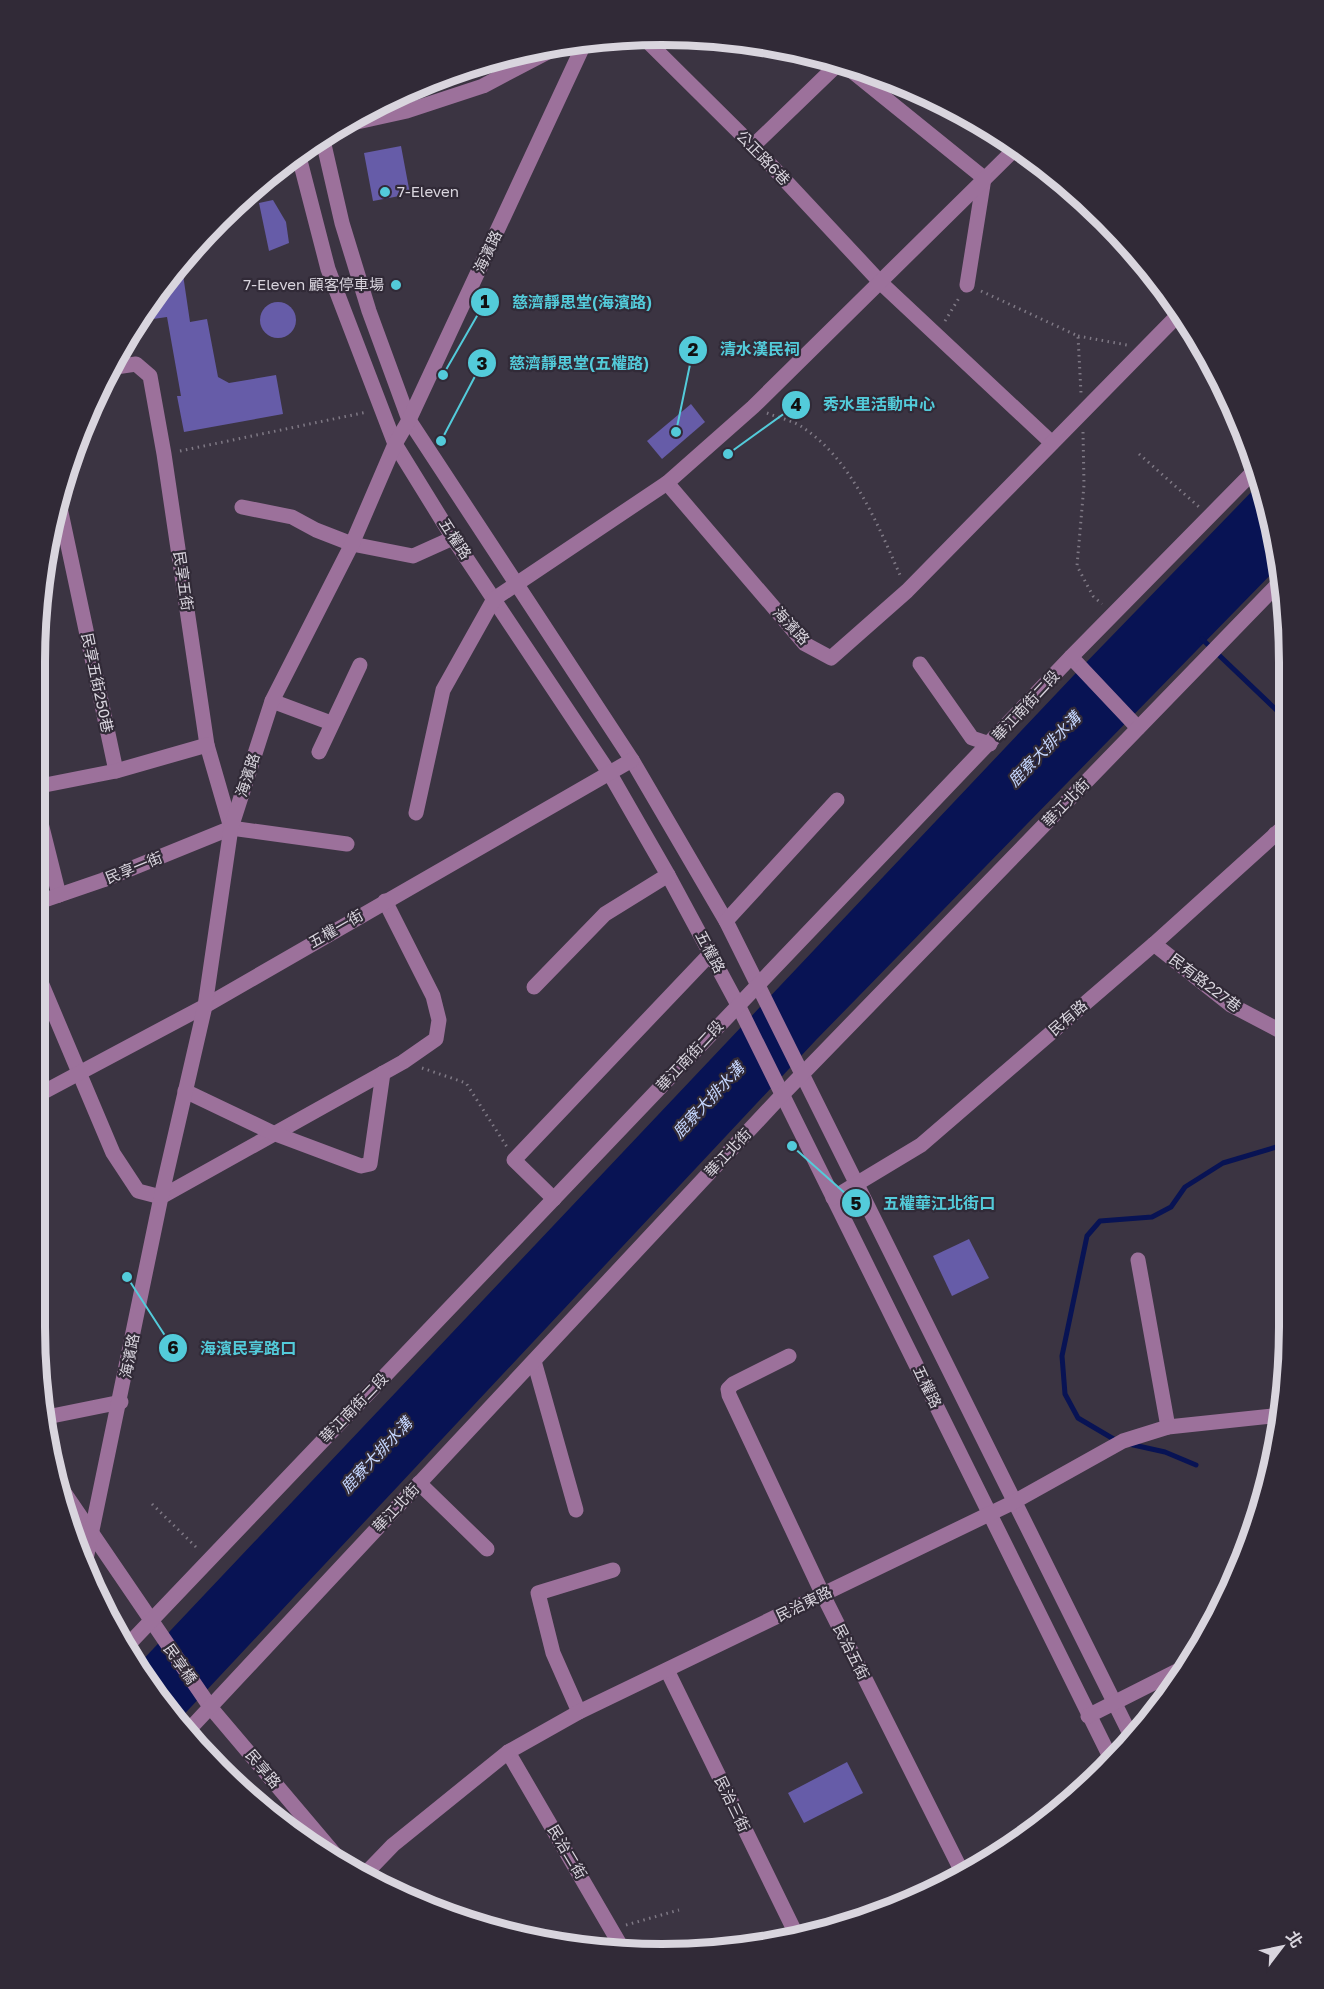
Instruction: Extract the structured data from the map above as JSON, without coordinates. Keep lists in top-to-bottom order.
{
  "streets": {
    "street": [
      "公正路6巷",
      "海濱路",
      "五權路",
      "民享五街",
      "民享五街250巷",
      "華江南街二段",
      "華江北街",
      "民享一街",
      "五權一街",
      "民有路227巷",
      "民有路",
      "民治東路",
      "民治五街",
      "民享橋",
      "民享路",
      "民治三街",
      "民治二街"
    ]
  },
  "crossings": [
    ["海濱路", "五權路"],
    ["海濱路", "民享五街"],
    ["海濱路", "民享一街"],
    ["海濱路", "五權一街"],
    ["五權路", "華江南街二段"],
    ["五權路", "華江北街"],
    ["五權路", "五權一街"],
    ["五權路", "民有路"],
    ["五權路", "民治東路"],
    ["民享五街", "民享一街"],
    ["華江南街二段", "民享橋"],
    ["華江北街", "民享橋"],
    ["華江北街", "民享路"],
    ["民有路227巷", "民有路"],
    ["民治東路", "民治五街"],
    ["民治東路", "民治三街"],
    ["民治東路", "民治二街"],
    ["民享橋", "民享路"]
  ],
  "water": ["鹿寮大排水溝"],
  "places": [
    "7-Eleven",
    "7-Eleven 顧客停車場",
    "慈濟靜思堂(海濱路)",
    "清水漢民祠",
    "慈濟靜思堂(五權路)",
    "秀水里活動中心",
    "五權華江北街口",
    "海濱民享路口"
  ],
  "north": "top right"
}
